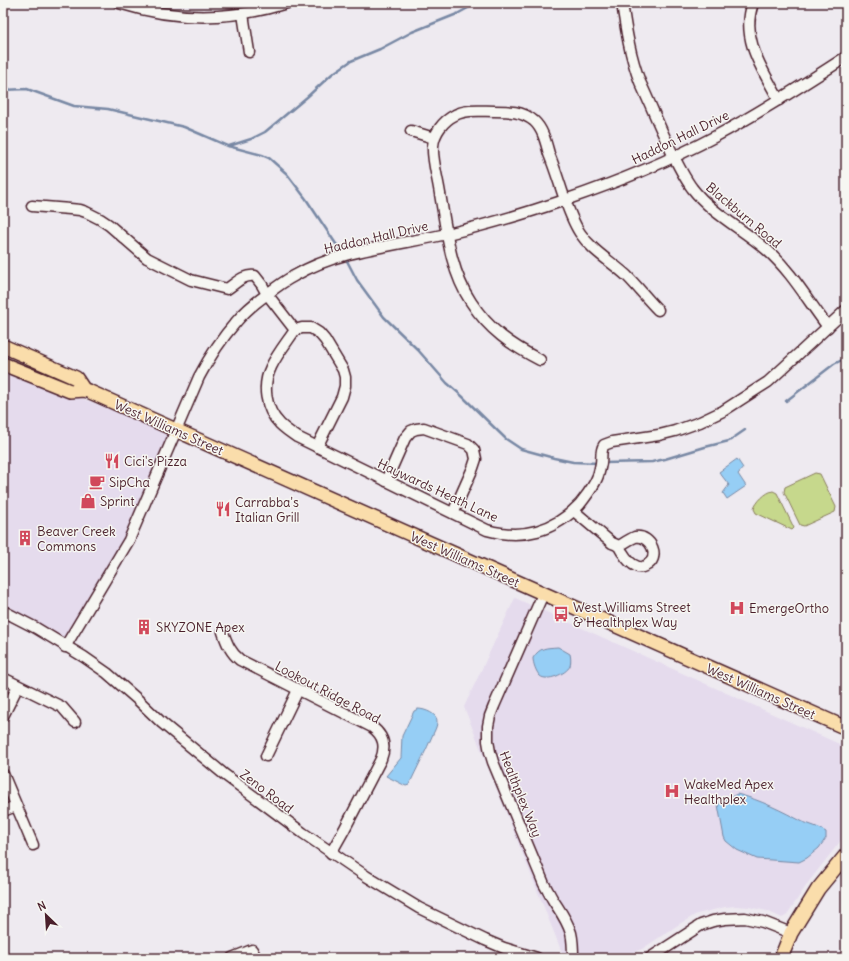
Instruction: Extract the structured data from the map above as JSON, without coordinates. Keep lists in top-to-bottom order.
{
  "streets": {
    "main road": ["West Williams Street"],
    "street": [
      "Haddon Hall Drive",
      "Blackburn Road",
      "Haywards Heath Lane",
      "Lookout Ridge Road",
      "Zeno Road",
      "Healthplex Way"
    ]
  },
  "crossings": [
    ["Haddon Hall Drive", "Blackburn Road"],
    ["Haddon Hall Drive", "West Williams Street"],
    ["Haddon Hall Drive", "Zeno Road"],
    ["Blackburn Road", "Haywards Heath Lane"],
    ["West Williams Street", "Healthplex Way"],
    ["Lookout Ridge Road", "Zeno Road"]
  ],
  "places": {
    "restaurant": ["Cici's Pizza", "Carrabba's Italian Grill"],
    "cafe": ["SipCha"],
    "shop": ["Sprint"],
    "building": ["Beaver Creek Commons", "SKYZONE Apex"],
    "hospital": ["EmergeOrtho", "WakeMed Apex Healthplex"],
    "bus stop": ["West Williams Street & Healthplex Way"]
  },
  "north": "top left"
}
